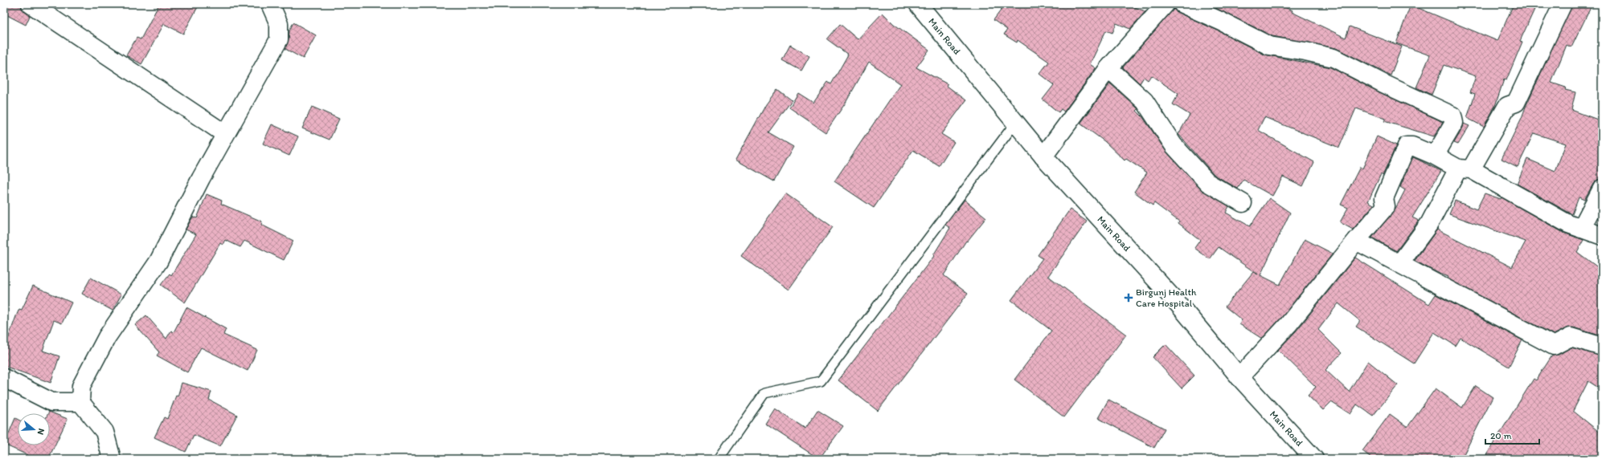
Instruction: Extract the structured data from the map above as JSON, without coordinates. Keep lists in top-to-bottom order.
{
  "streets": {
    "street": ["Main Road"]
  },
  "places": {
    "health": ["Birgunj Health Care Hospital"]
  },
  "scale_bar": "20 m",
  "north": "right"
}
